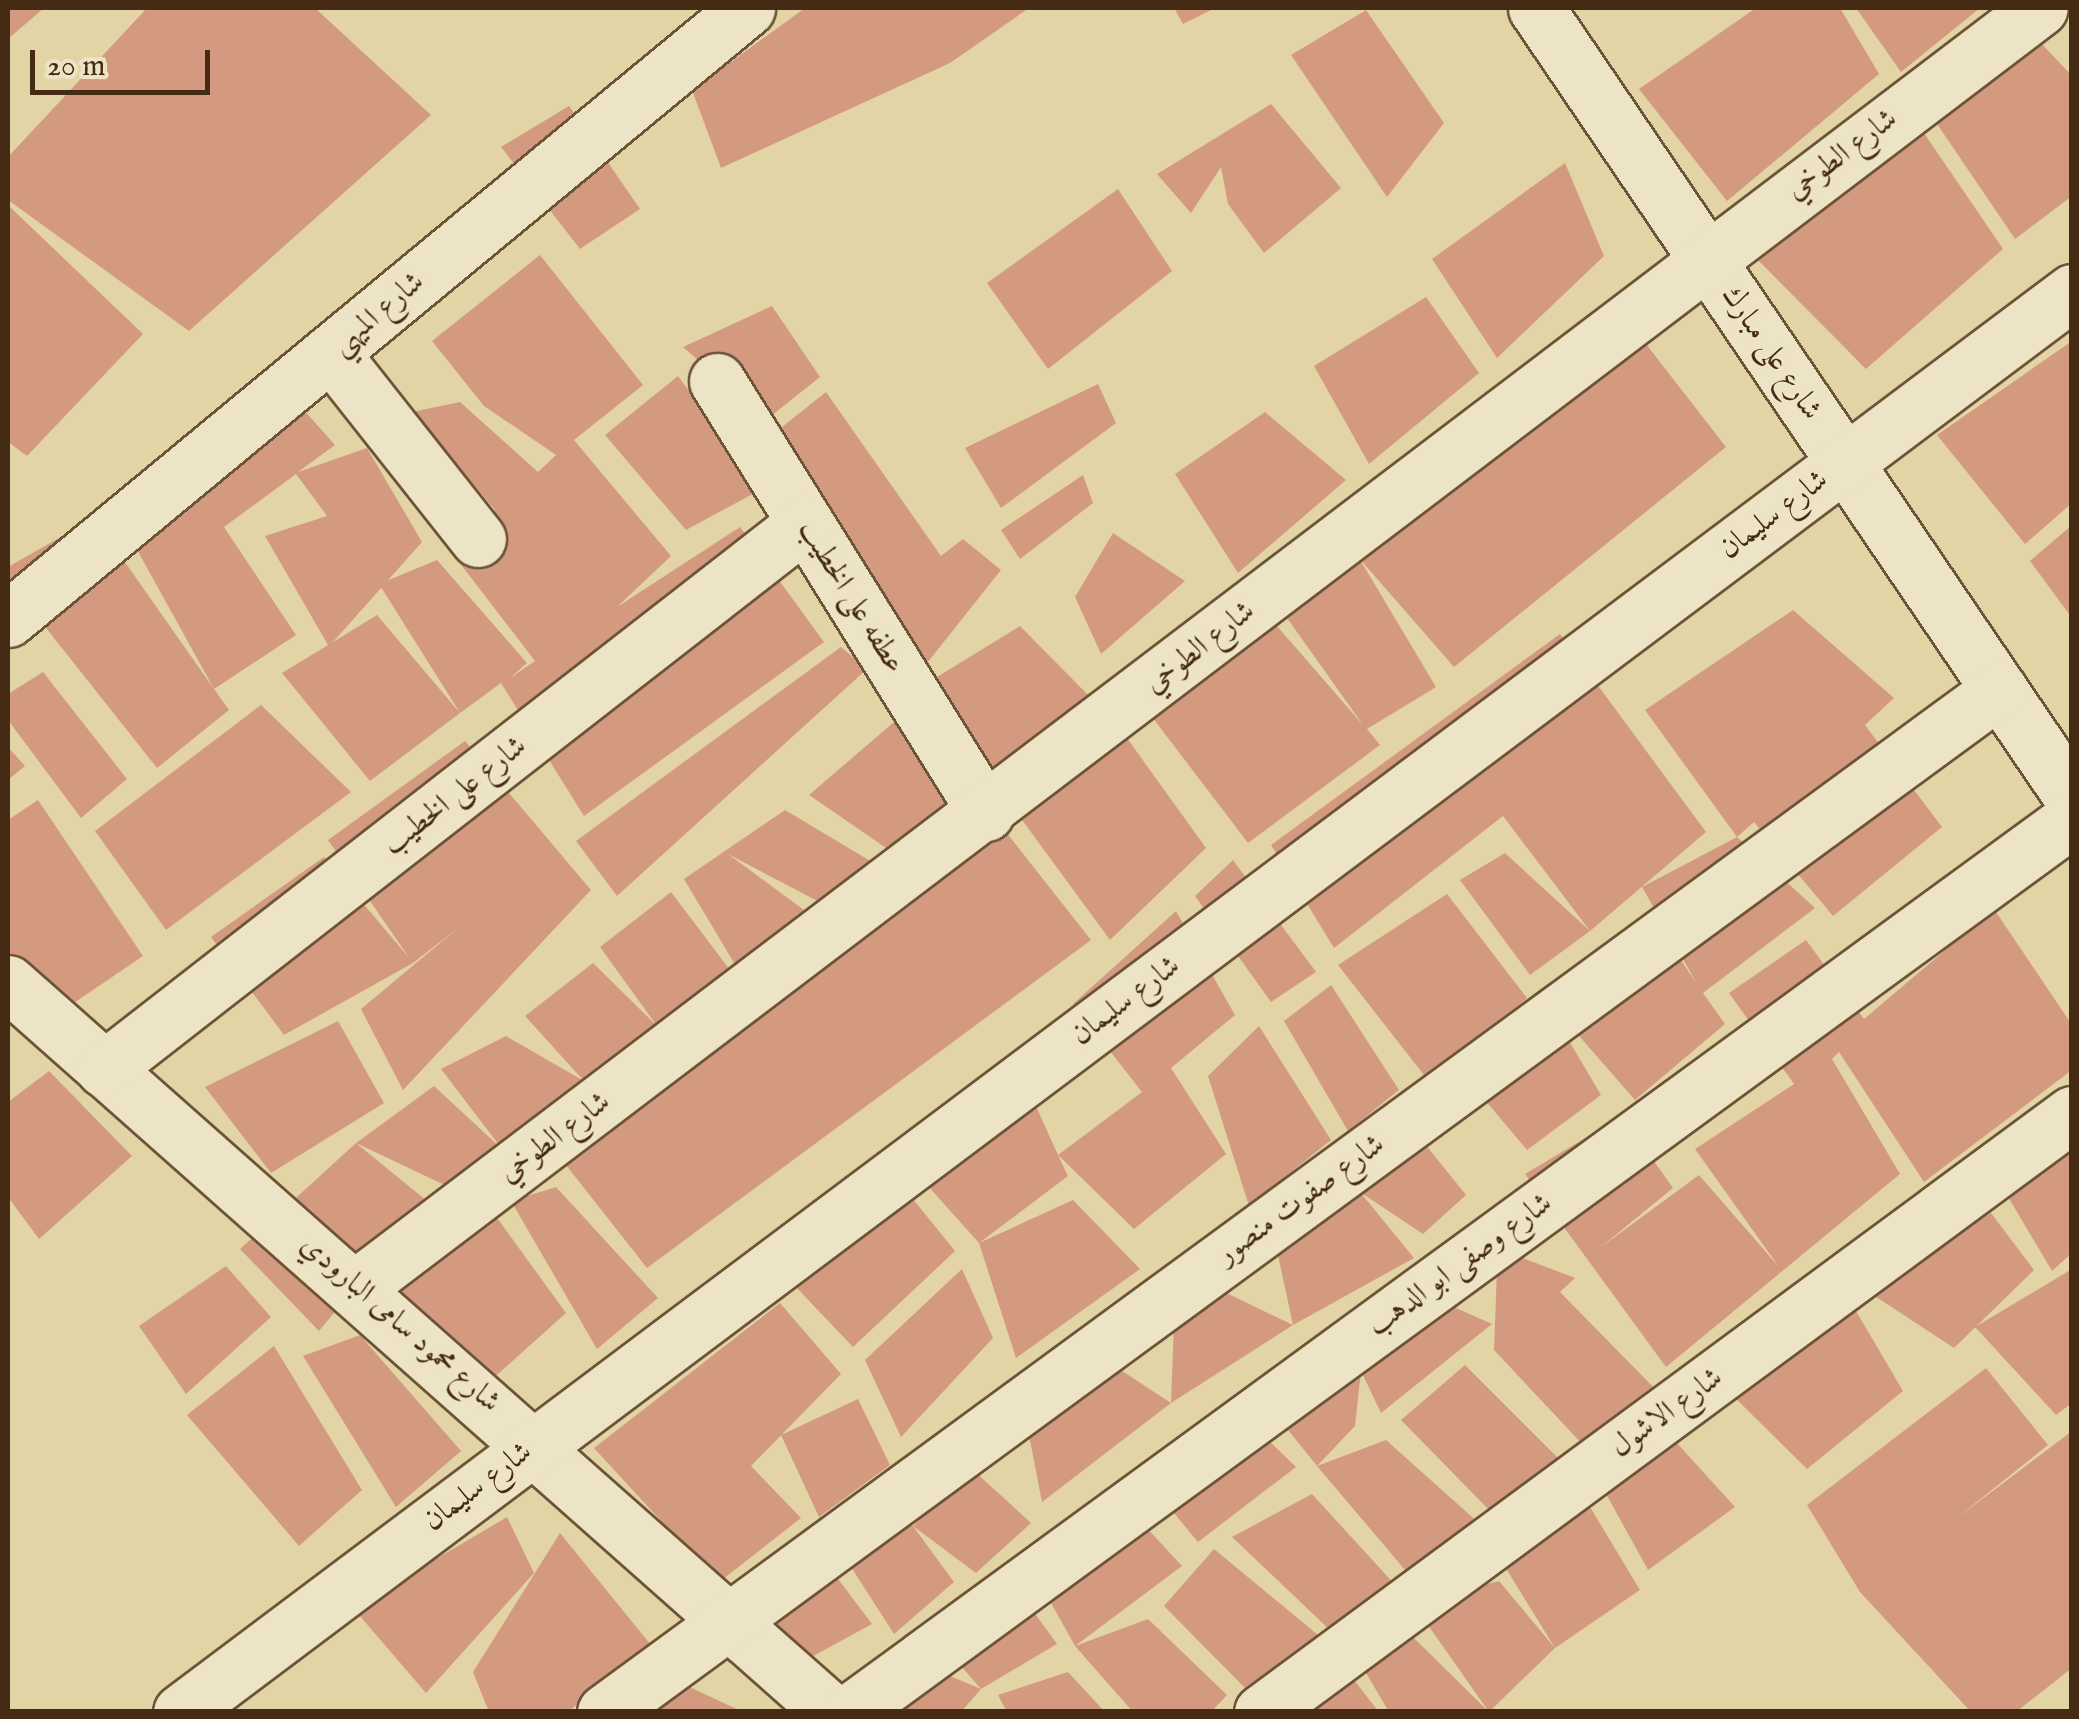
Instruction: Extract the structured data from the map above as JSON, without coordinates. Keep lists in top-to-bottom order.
{
  "streets": {
    "street": [
      "شارع الطوخي",
      "شارع الميهي",
      "شارع على مبارك",
      "شارع سليمان",
      "عطفه على الخطيب",
      "شارع على الخطيب",
      "شارع صفوت منصور",
      "شارع وصفى ابو الدهب",
      "شارع محمود سامى البارودي",
      "شارع الاشول"
    ]
  },
  "crossings": [
    ["شارع الطوخي", "شارع على مبارك"],
    ["شارع الطوخي", "عطفه على الخطيب"],
    ["شارع الطوخي", "شارع محمود سامى البارودي"],
    ["شارع على مبارك", "شارع سليمان"],
    ["شارع على مبارك", "شارع صفوت منصور"],
    ["شارع سليمان", "شارع محمود سامى البارودي"],
    ["عطفه على الخطيب", "شارع على الخطيب"],
    ["شارع على الخطيب", "شارع محمود سامى البارودي"],
    ["شارع صفوت منصور", "شارع محمود سامى البارودي"]
  ],
  "scale_bar": "20 m"
}
